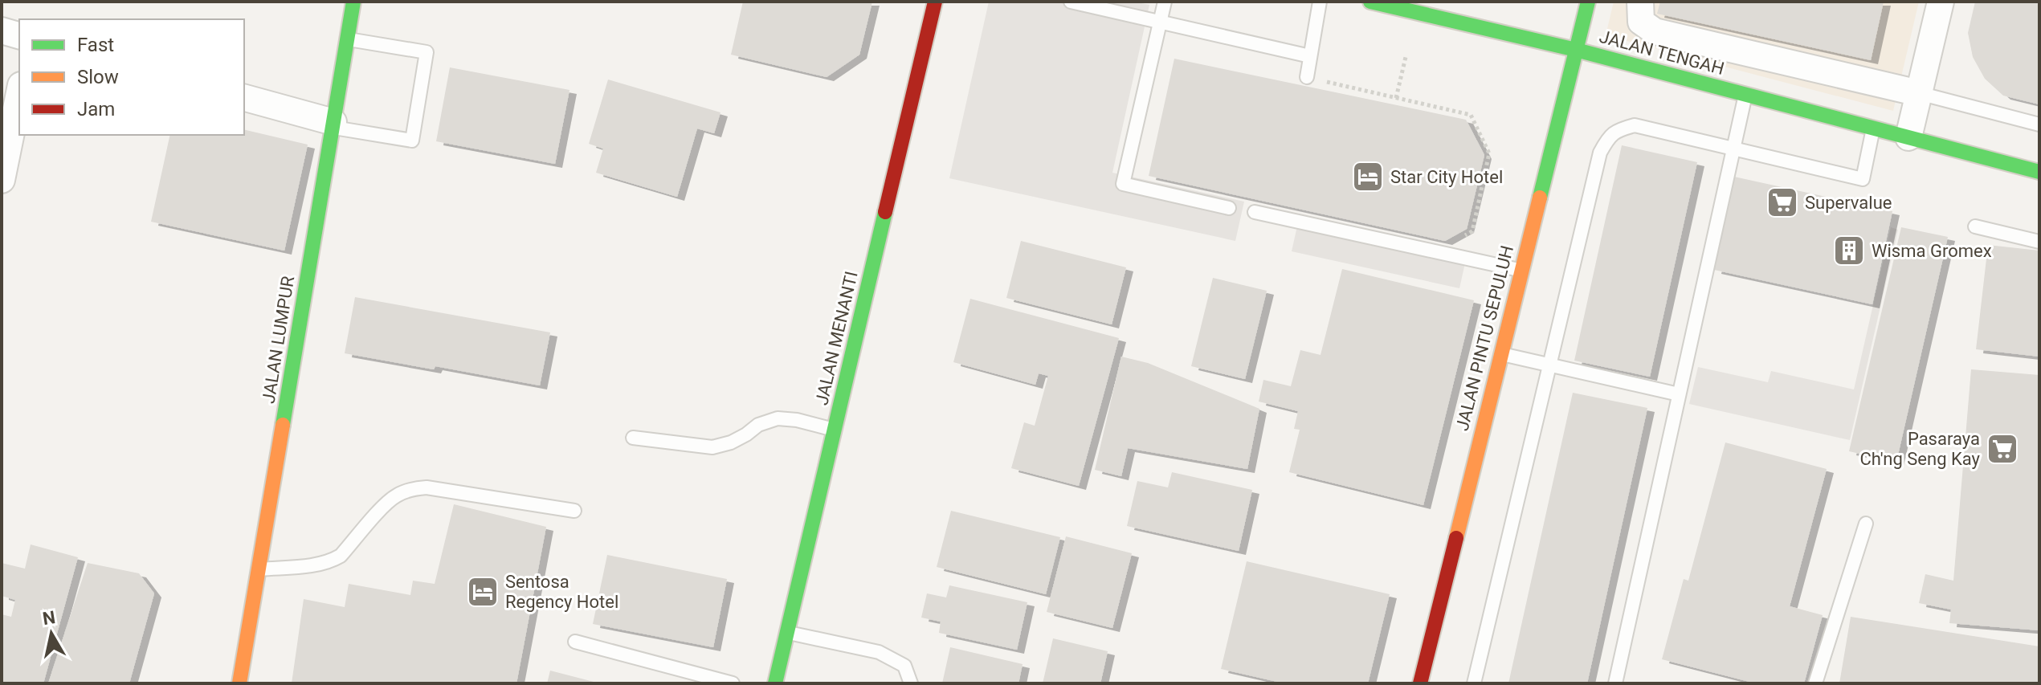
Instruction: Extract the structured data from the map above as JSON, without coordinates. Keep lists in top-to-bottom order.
{
  "streets": {
    "street": [
      "JALAN TENGAH",
      "JALAN MENANTI",
      "JALAN PINTU SEPULUH",
      "JALAN LUMPUR"
    ]
  },
  "crossings": [
    ["JALAN TENGAH", "JALAN PINTU SEPULUH"]
  ],
  "places": {
    "hotel": ["Star City Hotel", "Sentosa Regency Hotel"],
    "supermarket": ["Supervalue", "Pasaraya Ch'ng Seng Kay"],
    "building": ["Wisma Gromex"]
  },
  "legend": ["Fast", "Slow", "Jam"],
  "north": "top"
}
